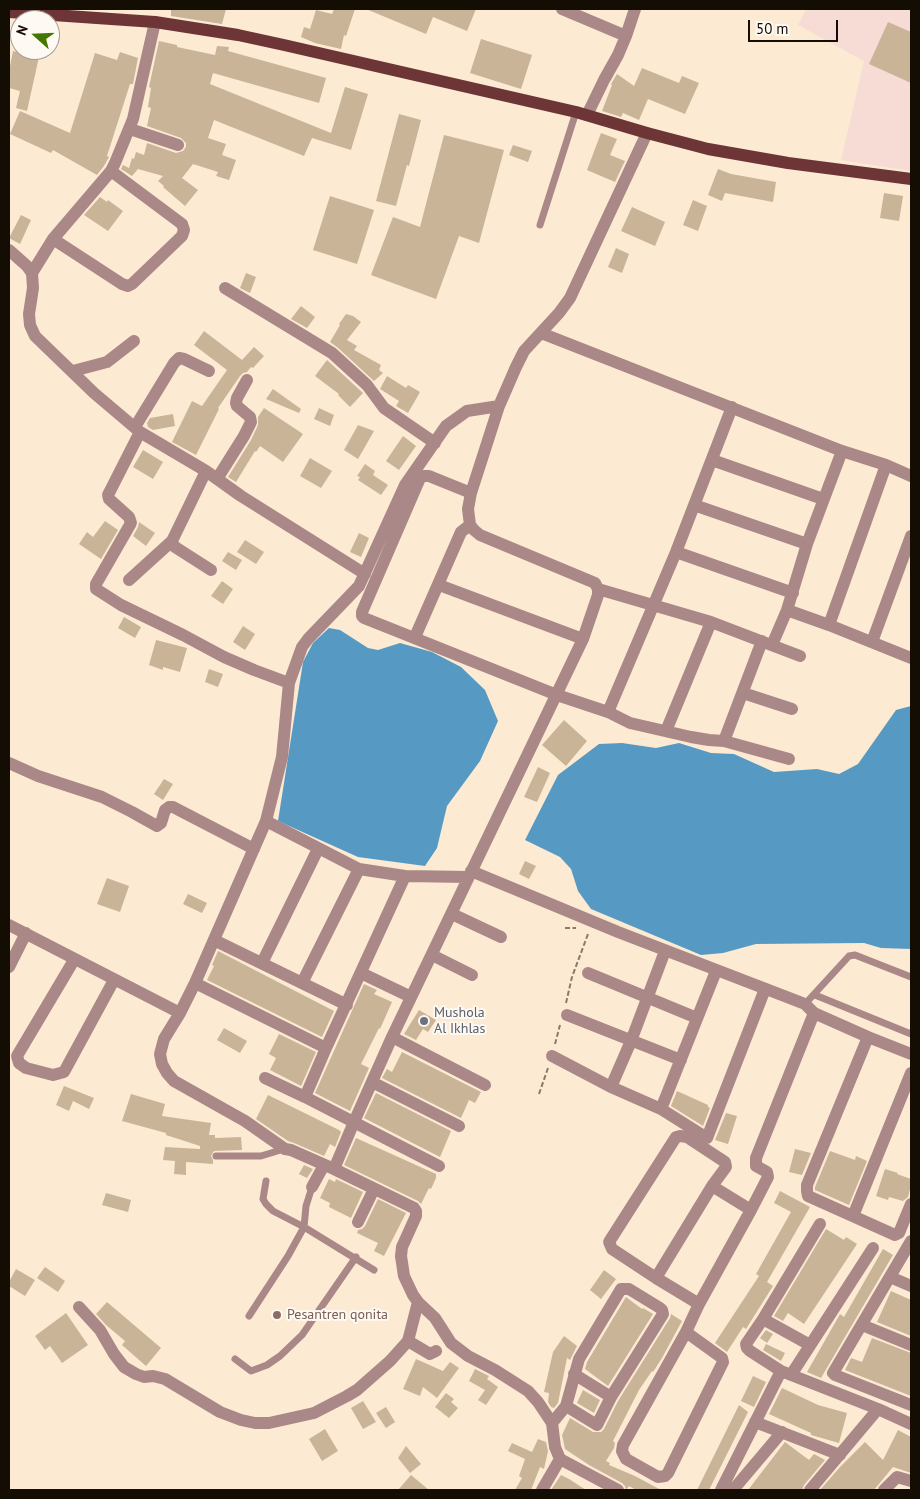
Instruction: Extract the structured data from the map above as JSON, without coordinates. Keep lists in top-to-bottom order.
{
  "places": ["Mushola Al Ikhlas", "Pesantren qonita"],
  "scale_bar": "50 m",
  "north": "left"
}
